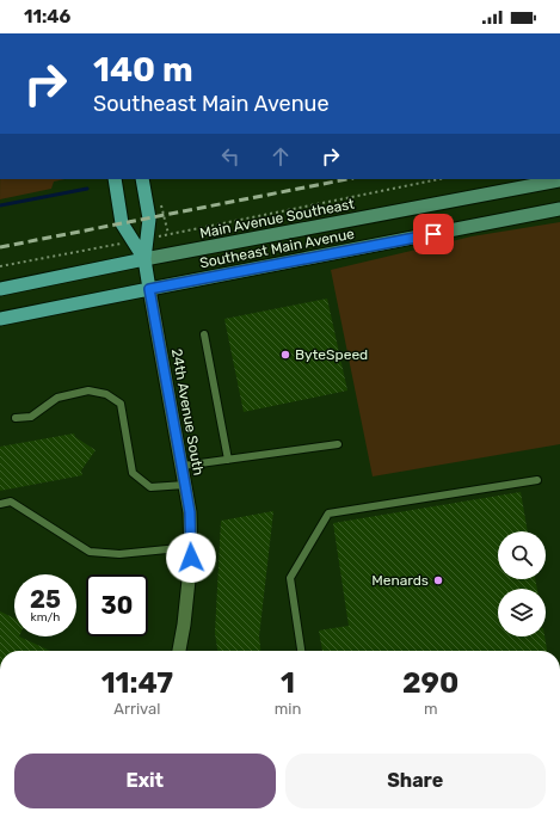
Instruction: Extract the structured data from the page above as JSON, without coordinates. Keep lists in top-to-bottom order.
{
  "streets": {
    "main road": ["Main Avenue Southeast", "Southeast Main Avenue", "24th Avenue South"]
  },
  "crossings": [
    ["Main Avenue Southeast", "24th Avenue South"],
    ["Southeast Main Avenue", "24th Avenue South"]
  ],
  "places": ["ByteSpeed", "Menards"],
  "page": {
    "status": "11:46",
    "turn": ["140 m", "Southeast Main Avenue"],
    "speed": "25 km/h",
    "limit": "30",
    "eta": [
      "11:47",
      "Arrival",
      "1",
      "min",
      "290",
      "m"
    ],
    "buttons": ["Exit", "Share"]
  }
}
